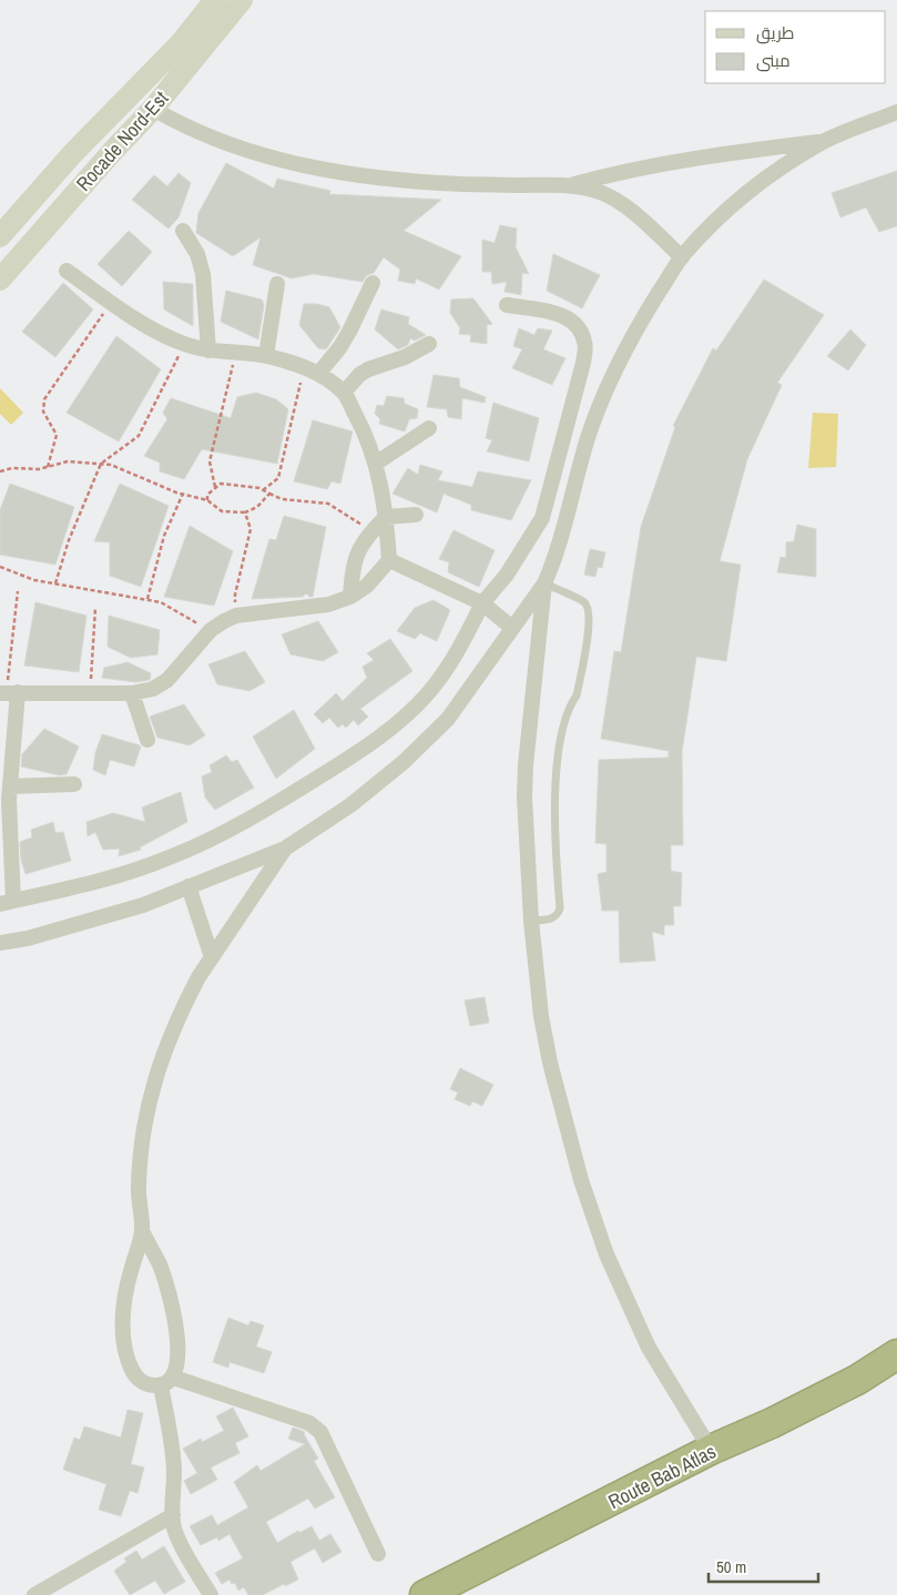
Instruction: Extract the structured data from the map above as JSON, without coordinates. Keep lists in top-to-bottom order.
{
  "streets": {
    "highway": ["Route Bab Atlas"],
    "street": ["Rocade Nord-Est"]
  },
  "legend": ["طريق", "مبنى"],
  "scale_bar": "50 m"
}
